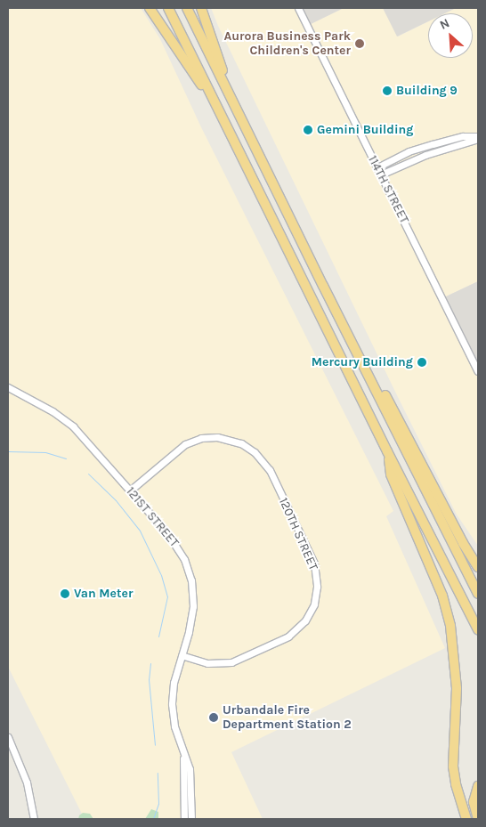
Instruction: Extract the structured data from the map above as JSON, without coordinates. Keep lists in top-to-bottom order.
{
  "streets": {
    "street": ["114TH STREET", "121ST STREET", "120TH STREET"]
  },
  "crossings": [
    ["121ST STREET", "120TH STREET"]
  ],
  "places": [
    "Aurora Business Park Children's Center",
    "Building 9",
    "Gemini Building",
    "Mercury Building",
    "Van Meter",
    "Urbandale Fire Department Station 2"
  ],
  "north": "top left"
}
